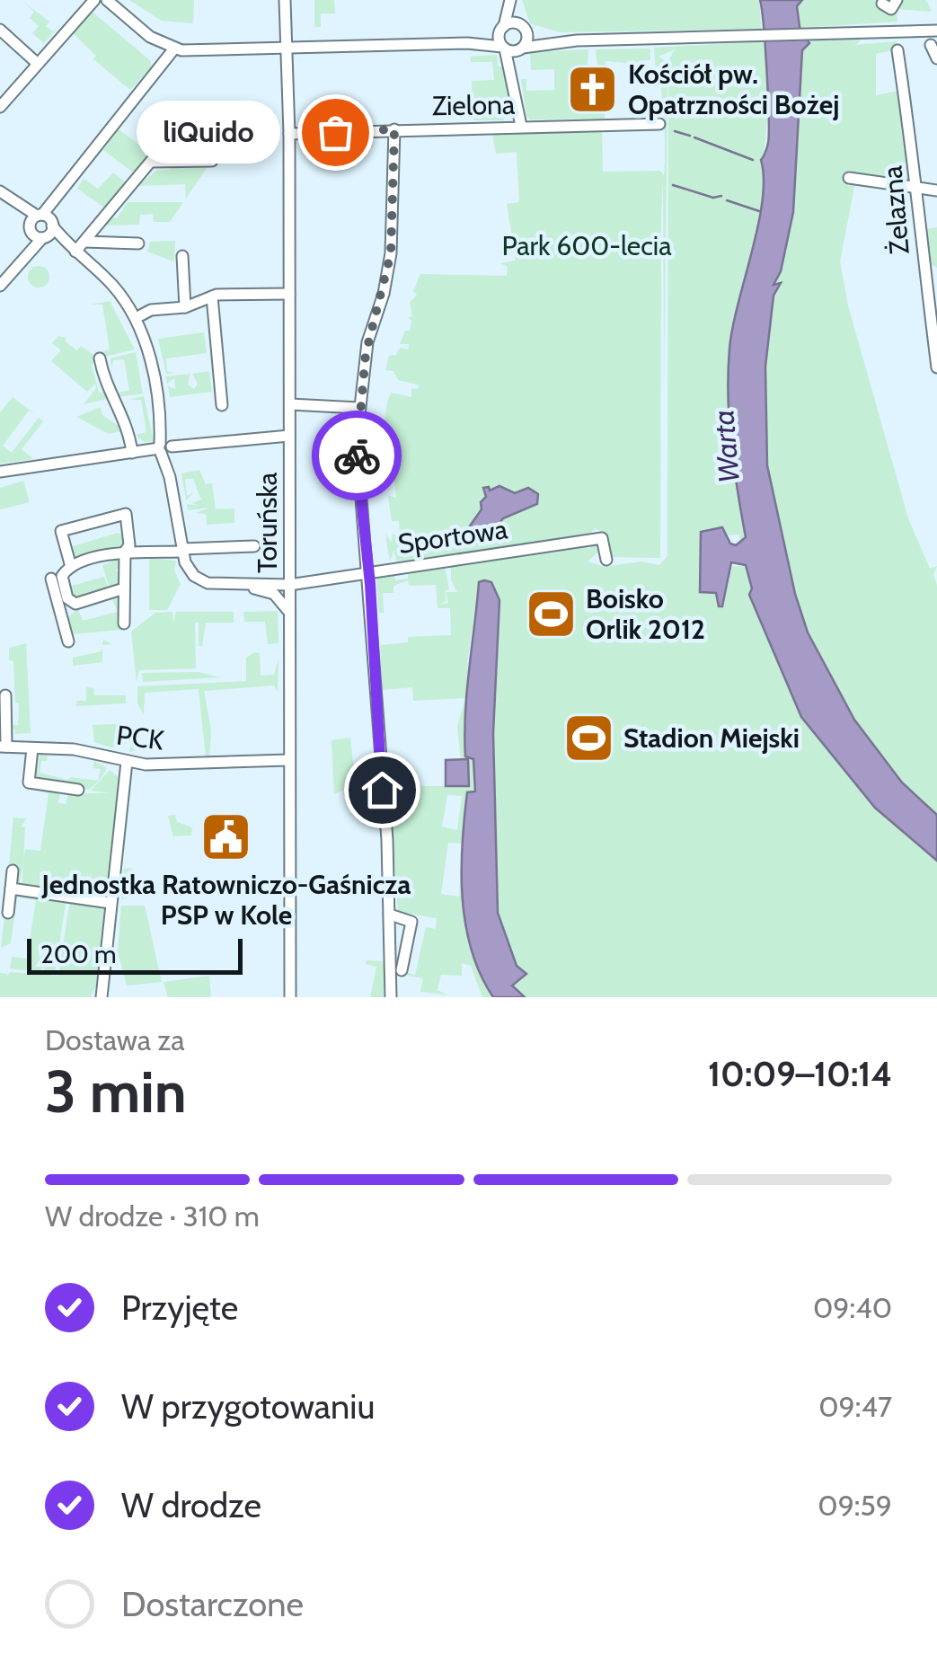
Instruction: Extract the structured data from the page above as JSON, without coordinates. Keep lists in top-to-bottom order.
{
  "streets": {
    "street": [
      "Zielona",
      "Żelazna",
      "Toruńska",
      "Sportowa",
      "PCK"
    ]
  },
  "crossings": [
    ["Zielona", "Toruńska"],
    ["Toruńska", "Sportowa"],
    ["Toruńska", "PCK"]
  ],
  "water": ["Warta"],
  "parks": ["Park 600-lecia"],
  "places": {
    "church": ["Kościół pw. Opatrzności Bożej"],
    "other": ["liQuido"],
    "sports": ["Boisko Orlik 2012", "Stadion Miejski"],
    "public building": ["Jednostka Ratowniczo-Gaśnicza PSP w Kole"]
  },
  "scale_bar": "200 m",
  "page": {
    "bubble": "liQuido",
    "scale": "200 m",
    "heading": ["3 min", "Dostawa za", "10:09–10:14"],
    "bar": "W drodze · 310 m",
    "list": [
      ["Przyjęte", "09:40"],
      ["W przygotowaniu", "09:47"],
      ["W drodze", "09:59"],
      "Dostarczone"
    ]
  }
}
